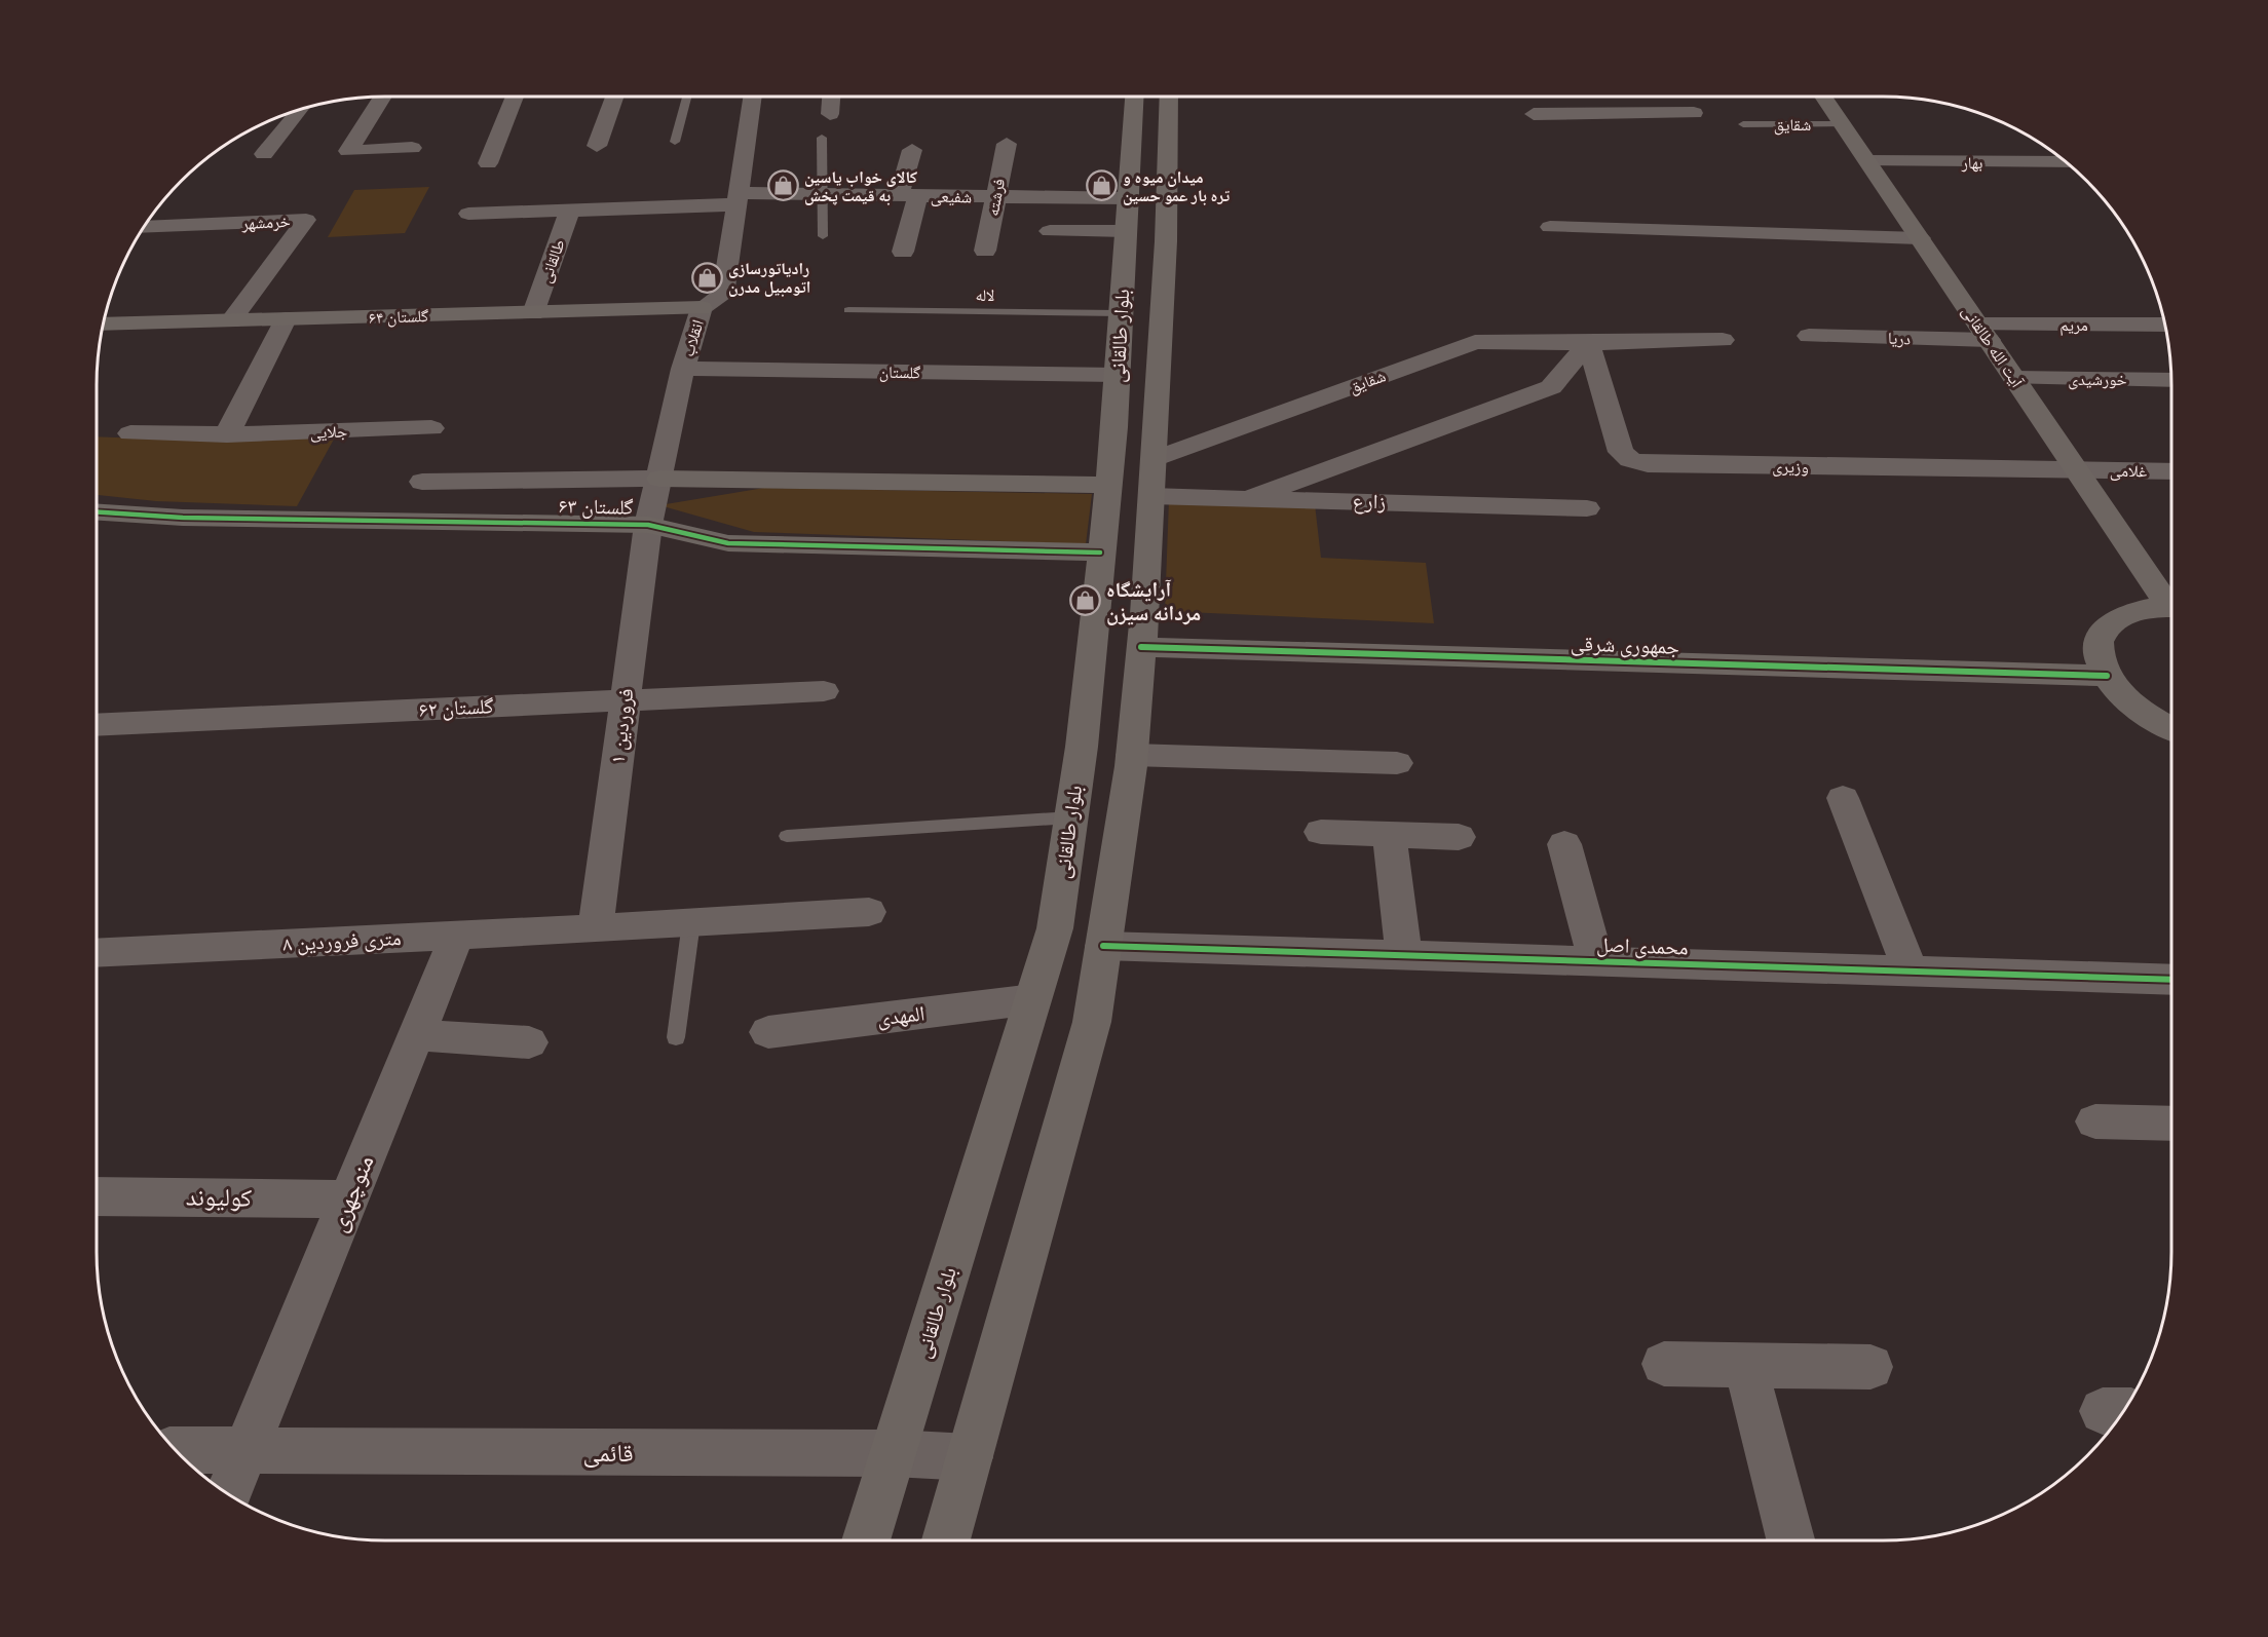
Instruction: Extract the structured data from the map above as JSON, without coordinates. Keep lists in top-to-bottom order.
{
  "streets": {
    "street": [
      "شقایق",
      "بهار",
      "شفیعی",
      "فرشته",
      "خرمشهر",
      "طالقانی",
      "گلستان ۶۴",
      "مریم",
      "بلوار طالقانی",
      "انقلاب",
      "دریا",
      "آیت الله طالقانی",
      "گلستان",
      "خورشیدی",
      "جلایی",
      "وزیری",
      "غلامی",
      "زارع",
      "گلستان ۶۳",
      "جمهوری شرقی",
      "گلستان ۶۲",
      "فروردین ۱",
      "۸ متری فروردین",
      "محمدی اصل",
      "المهدی",
      "منوچهری",
      "کولیوند",
      "قائمی"
    ],
    "lane": ["لاله"]
  },
  "crossings": [
    ["شقایق", "بلوار طالقانی"],
    ["شقایق", "آیت الله طالقانی"],
    ["شقایق", "وزیری"],
    ["بهار", "آیت الله طالقانی"],
    ["شفیعی", "فرشته"],
    ["شفیعی", "طالقانی"],
    ["شفیعی", "بلوار طالقانی"],
    ["شفیعی", "انقلاب"],
    ["خرمشهر", "گلستان ۶۴"],
    ["طالقانی", "گلستان ۶۴"],
    ["لاله", "بلوار طالقانی"],
    ["گلستان ۶۴", "انقلاب"],
    ["مریم", "دریا"],
    ["مریم", "آیت الله طالقانی"],
    ["بلوار طالقانی", "گلستان"],
    ["بلوار طالقانی", "زارع"],
    ["بلوار طالقانی", "گلستان ۶۳"],
    ["بلوار طالقانی", "جمهوری شرقی"],
    ["بلوار طالقانی", "محمدی اصل"],
    ["بلوار طالقانی", "المهدی"],
    ["بلوار طالقانی", "قائمی"],
    ["انقلاب", "گلستان"],
    ["انقلاب", "گلستان ۶۳"],
    ["انقلاب", "فروردین ۱"],
    ["دریا", "آیت الله طالقانی"],
    ["آیت الله طالقانی", "خورشیدی"],
    ["آیت الله طالقانی", "وزیری"],
    ["آیت الله طالقانی", "غلامی"],
    ["وزیری", "غلامی"],
    ["گلستان ۶۳", "فروردین ۱"],
    ["گلستان ۶۲", "فروردین ۱"],
    ["فروردین ۱", "۸ متری فروردین"],
    ["۸ متری فروردین", "منوچهری"],
    ["منوچهری", "کولیوند"],
    ["منوچهری", "قائمی"]
  ],
  "places": {
    "shop": [
      "کالای خواب یاسین به قیمت پخش",
      "میدان میوه و تره بار عمو حسین",
      "رادیاتورسازی اتومبیل مدرن",
      "آرایشگاه مردانه سیزن"
    ]
  }
}
